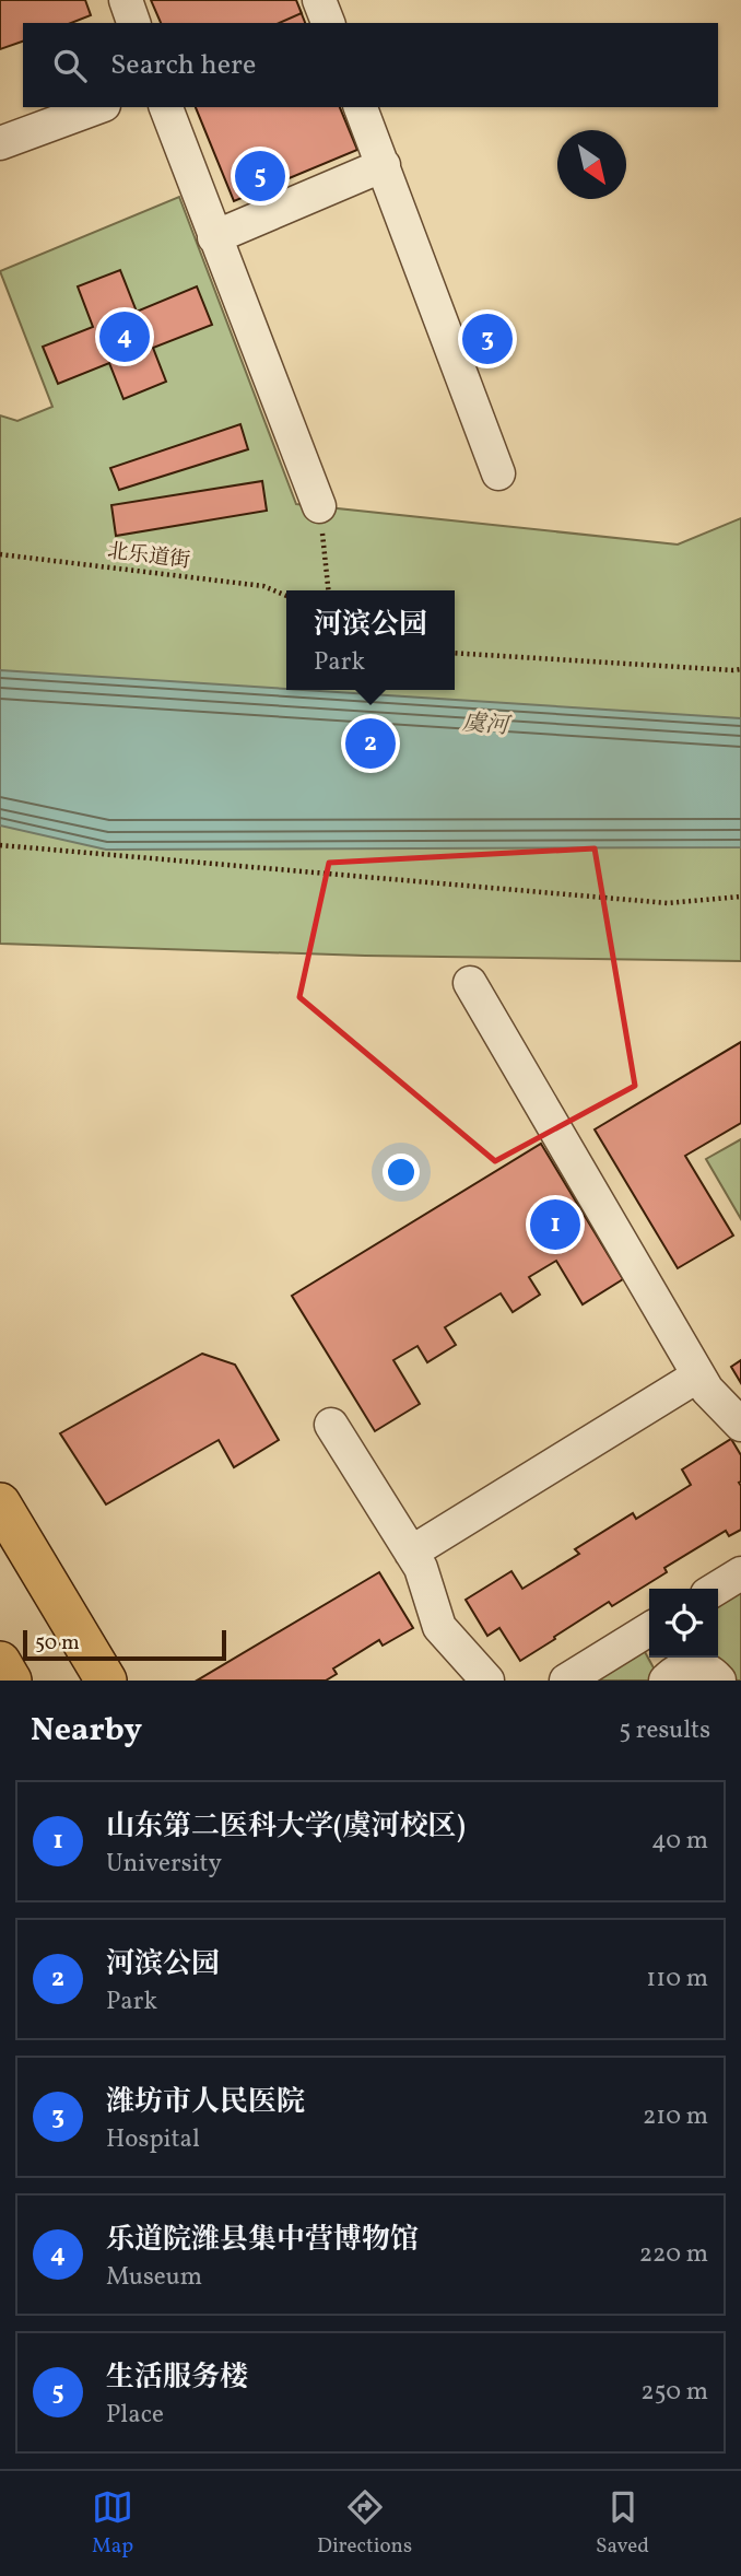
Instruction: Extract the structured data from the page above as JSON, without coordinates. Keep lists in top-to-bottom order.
{
  "streets": {
    "path": ["北乐道街"]
  },
  "water": ["虞河"],
  "scale_bar": "50 m",
  "north": "bottom right",
  "page": {
    "search": "Search here",
    "pins": [
      "5",
      "4",
      "3",
      "2",
      "1"
    ],
    "popup": ["河滨公园", "Park"],
    "scale": "50 m",
    "heading": ["Nearby", "5 results"],
    "list": [
      {
        "mark": "1",
        "name": "山东第二医科大学(虞河校区)",
        "note": "University",
        "value": "40 m"
      },
      {
        "mark": "2",
        "name": "河滨公园",
        "note": "Park",
        "value": "110 m"
      },
      {
        "mark": "3",
        "name": "潍坊市人民医院",
        "note": "Hospital",
        "value": "210 m"
      },
      {
        "mark": "4",
        "name": "乐道院潍县集中营博物馆",
        "note": "Museum",
        "value": "220 m"
      },
      {
        "mark": "5",
        "name": "生活服务楼",
        "note": "Place",
        "value": "250 m"
      }
    ],
    "nav": ["Map", "Directions", "Saved"]
  }
}
